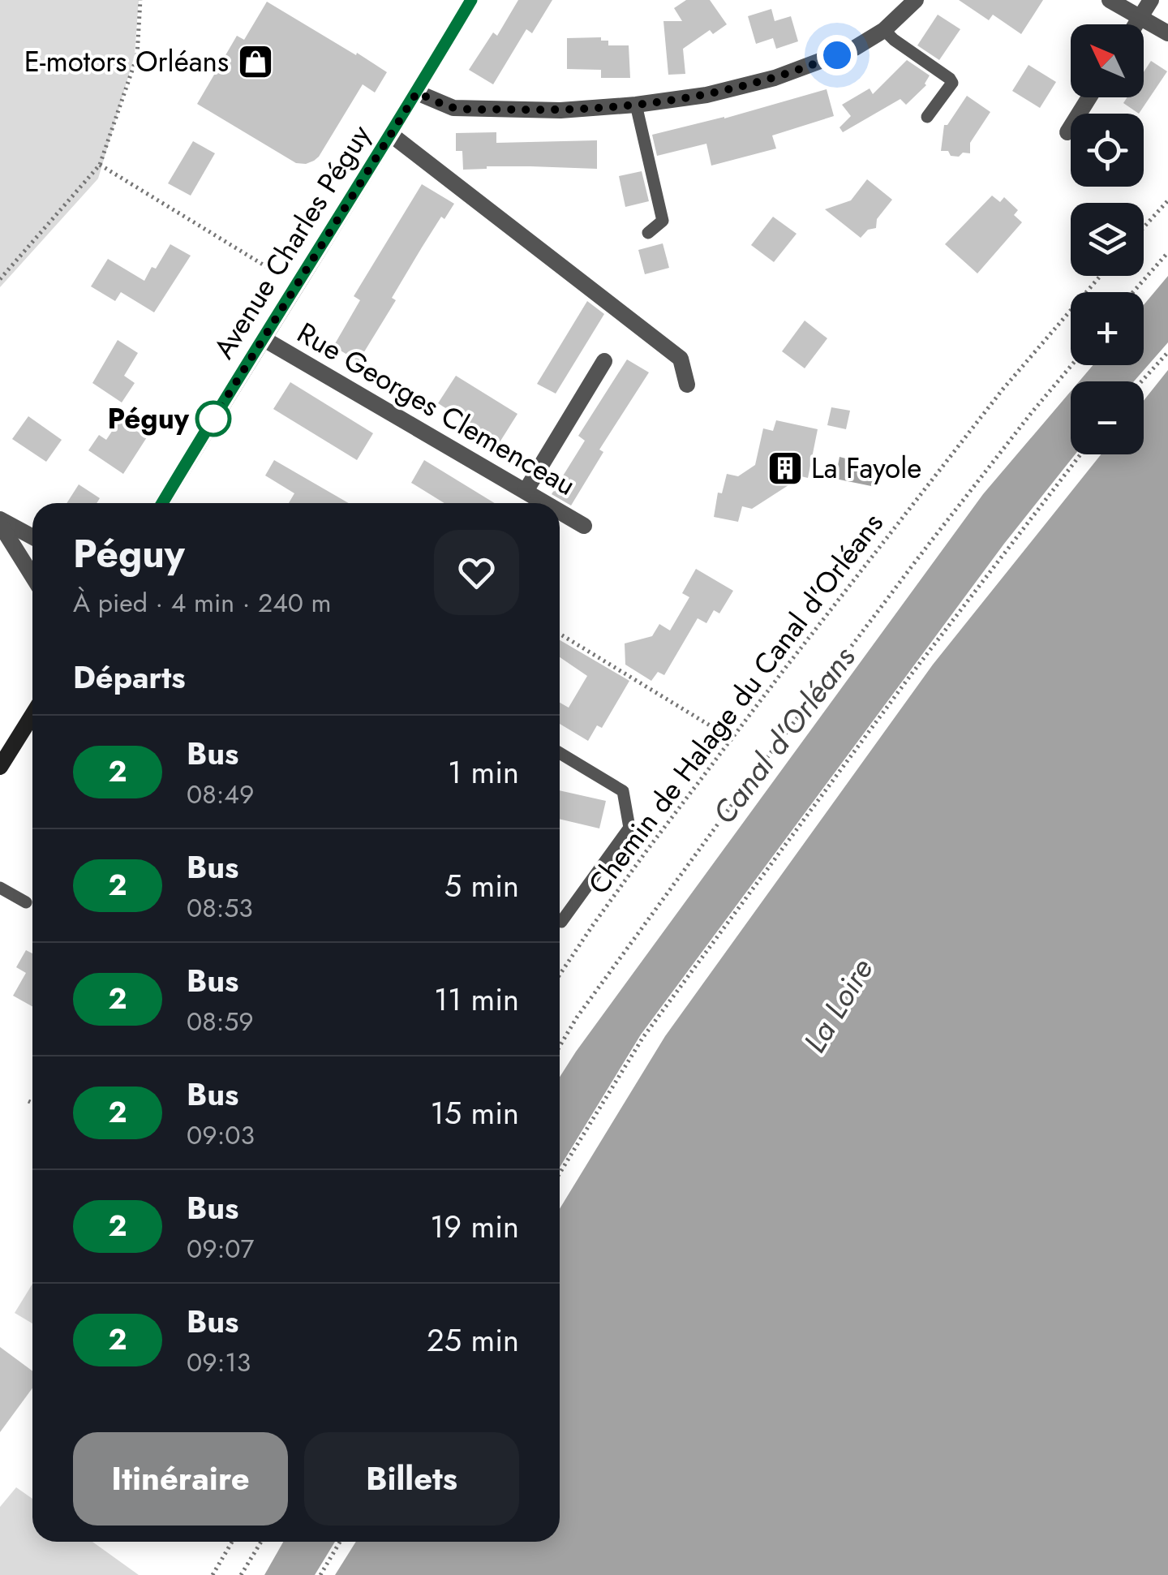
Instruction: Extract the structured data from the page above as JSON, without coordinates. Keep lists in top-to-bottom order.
{
  "streets": {
    "main road": ["Avenue Charles Péguy"],
    "street": ["Rue Georges Clemenceau"],
    "path": ["Chemin de Halage du Canal d'Orléans"]
  },
  "crossings": [
    ["Avenue Charles Péguy", "Rue Georges Clemenceau"]
  ],
  "water": ["Canal d'Orléans", "La Loire"],
  "places": {
    "shop": ["E-motors Orléans"],
    "other": ["Péguy"],
    "building": ["La Fayole"]
  },
  "lines": ["bus line 2"],
  "north": "top left",
  "page": {
    "map_buttons": ["+", "−"],
    "heading": [
      ["Péguy", "À pied · 4 min · 240 m"],
      "Départs"
    ],
    "list": [
      {
        "mark": "2",
        "name": "Bus",
        "note": "08:49",
        "value": "1 min"
      },
      {
        "mark": "2",
        "name": "Bus",
        "note": "08:53",
        "value": "5 min"
      },
      {
        "mark": "2",
        "name": "Bus",
        "note": "08:59",
        "value": "11 min"
      },
      {
        "mark": "2",
        "name": "Bus",
        "note": "09:03",
        "value": "15 min"
      },
      {
        "mark": "2",
        "name": "Bus",
        "note": "09:07",
        "value": "19 min"
      },
      {
        "mark": "2",
        "name": "Bus",
        "note": "09:13",
        "value": "25 min"
      }
    ],
    "buttons": ["Itinéraire", "Billets"]
  }
}
